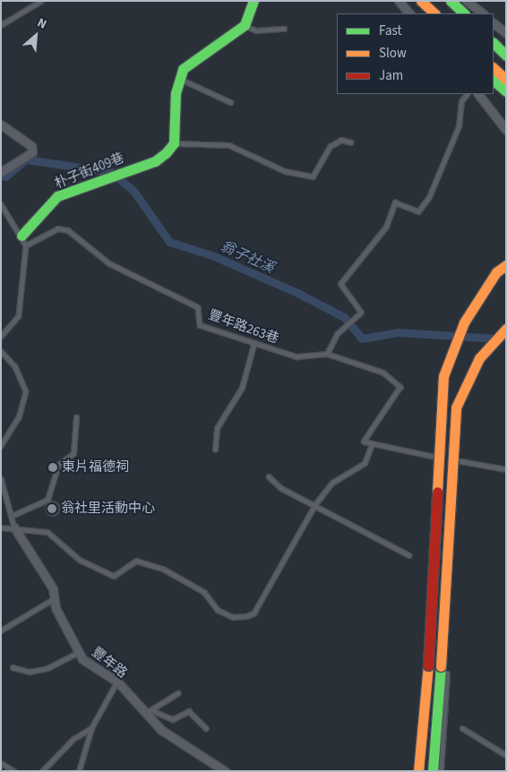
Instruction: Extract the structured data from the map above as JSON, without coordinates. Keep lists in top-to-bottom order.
{
  "streets": {
    "main road": ["朴子街409巷"],
    "street": ["豐年路"],
    "lane": ["豐年路263巷"]
  },
  "crossings": [
    ["豐年路263巷", "豐年路"]
  ],
  "water": ["翁子社溪"],
  "places": ["東片福德祠", "翁社里活動中心"],
  "legend": ["Fast", "Slow", "Jam"],
  "north": "top right"
}
